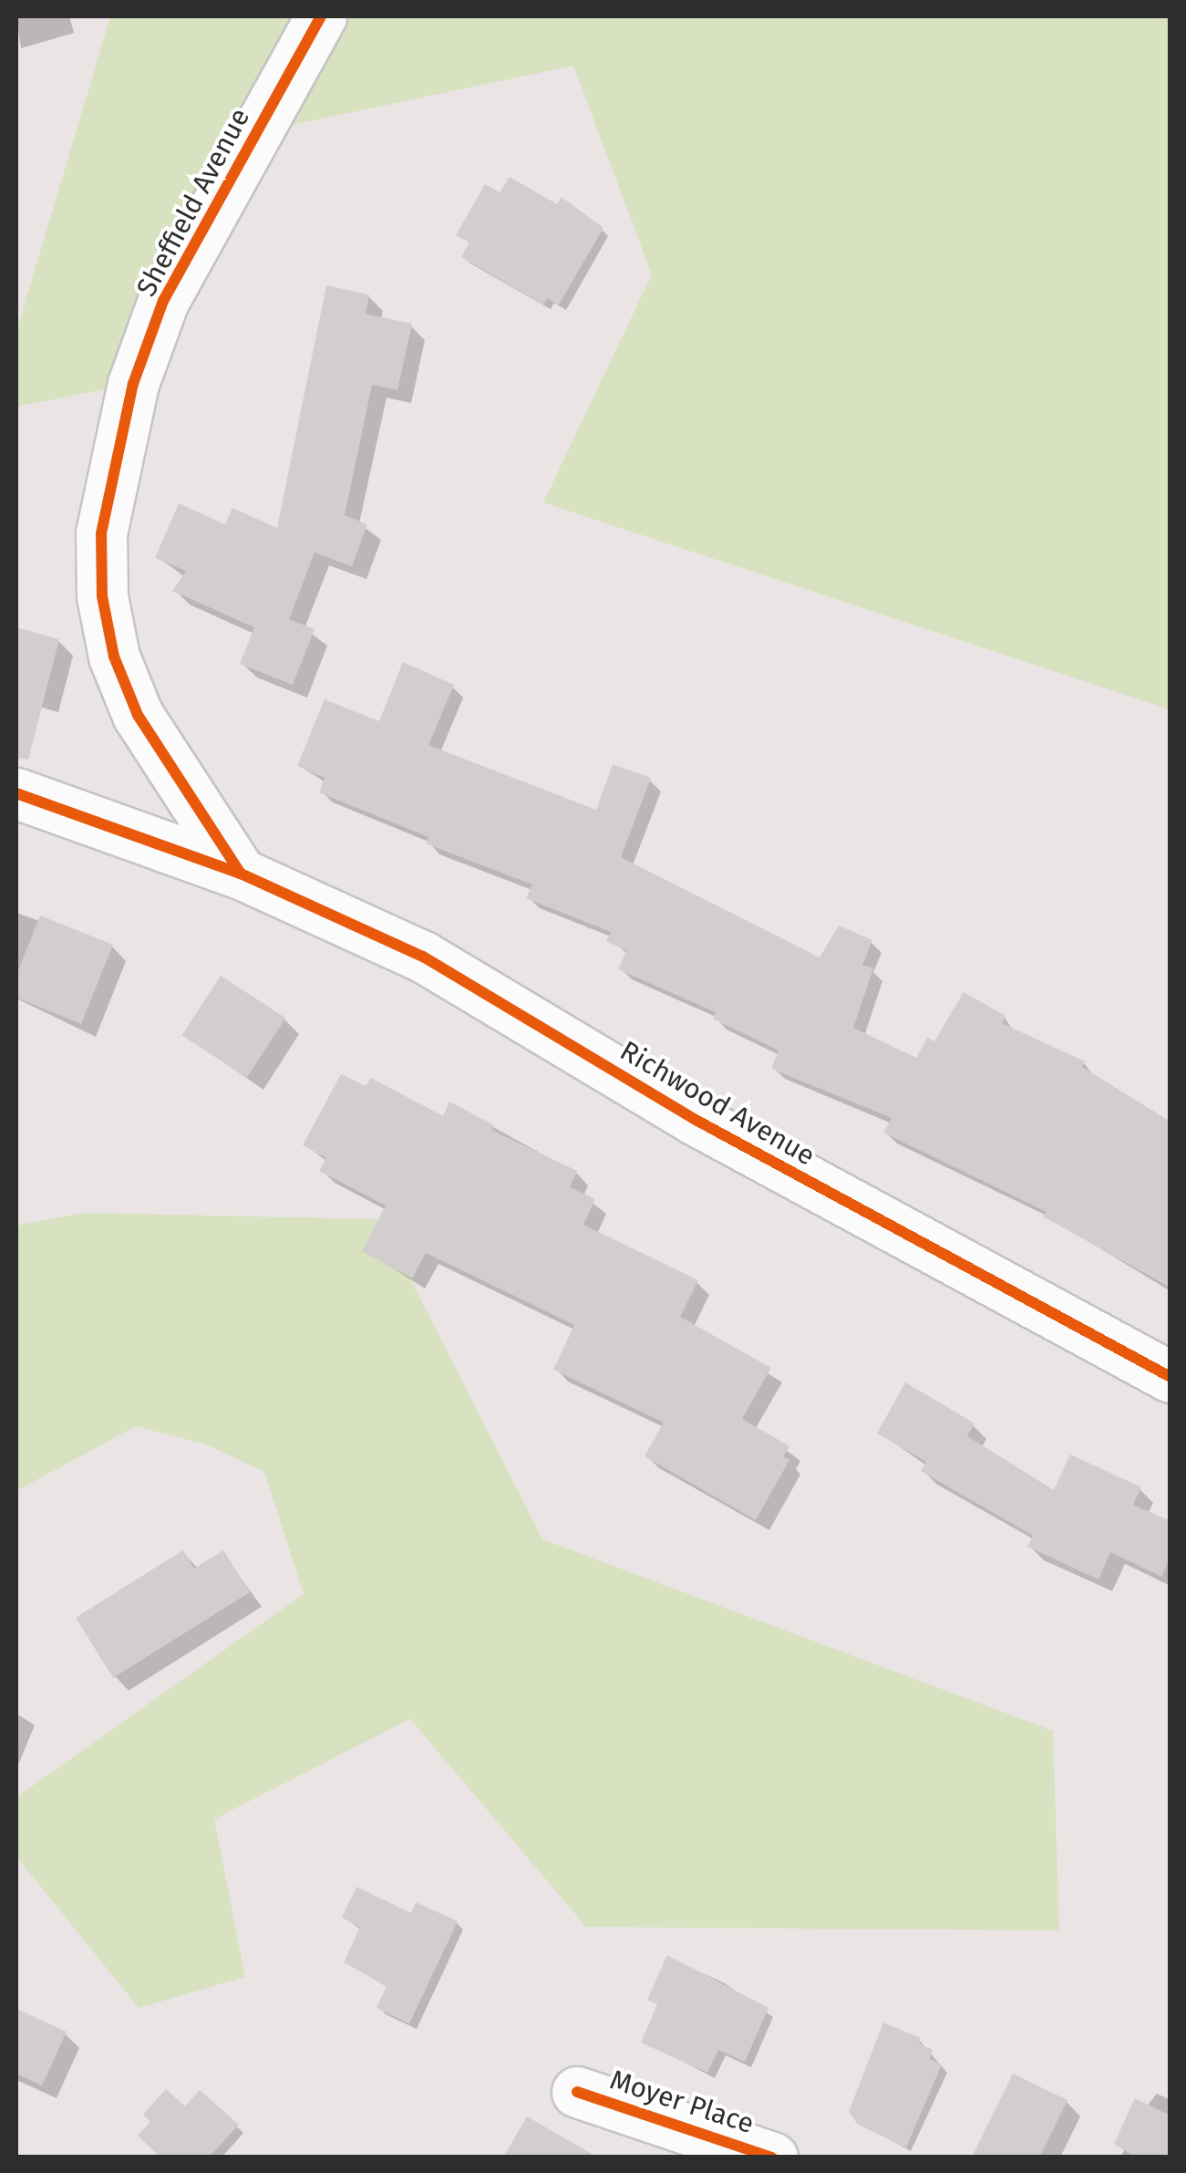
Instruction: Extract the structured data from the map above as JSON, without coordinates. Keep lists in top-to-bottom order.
{
  "streets": {
    "street": ["Sheffield Avenue", "Richwood Avenue", "Moyer Place"]
  },
  "crossings": [
    ["Sheffield Avenue", "Richwood Avenue"]
  ]
}
